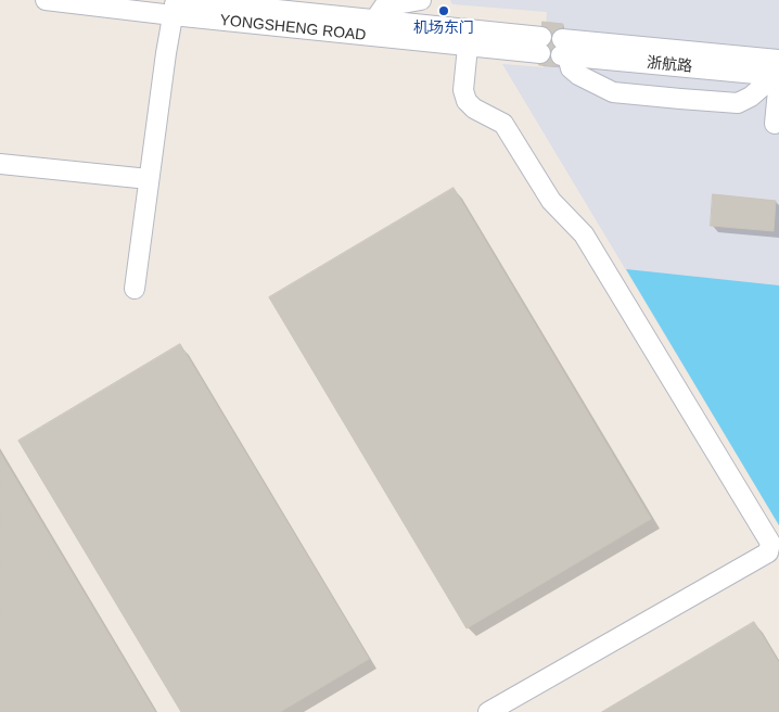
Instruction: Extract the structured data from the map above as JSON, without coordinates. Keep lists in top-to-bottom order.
{
  "streets": {
    "street": ["YONGSHENG ROAD", "浙航路"]
  },
  "places": ["机场东门"]
}
